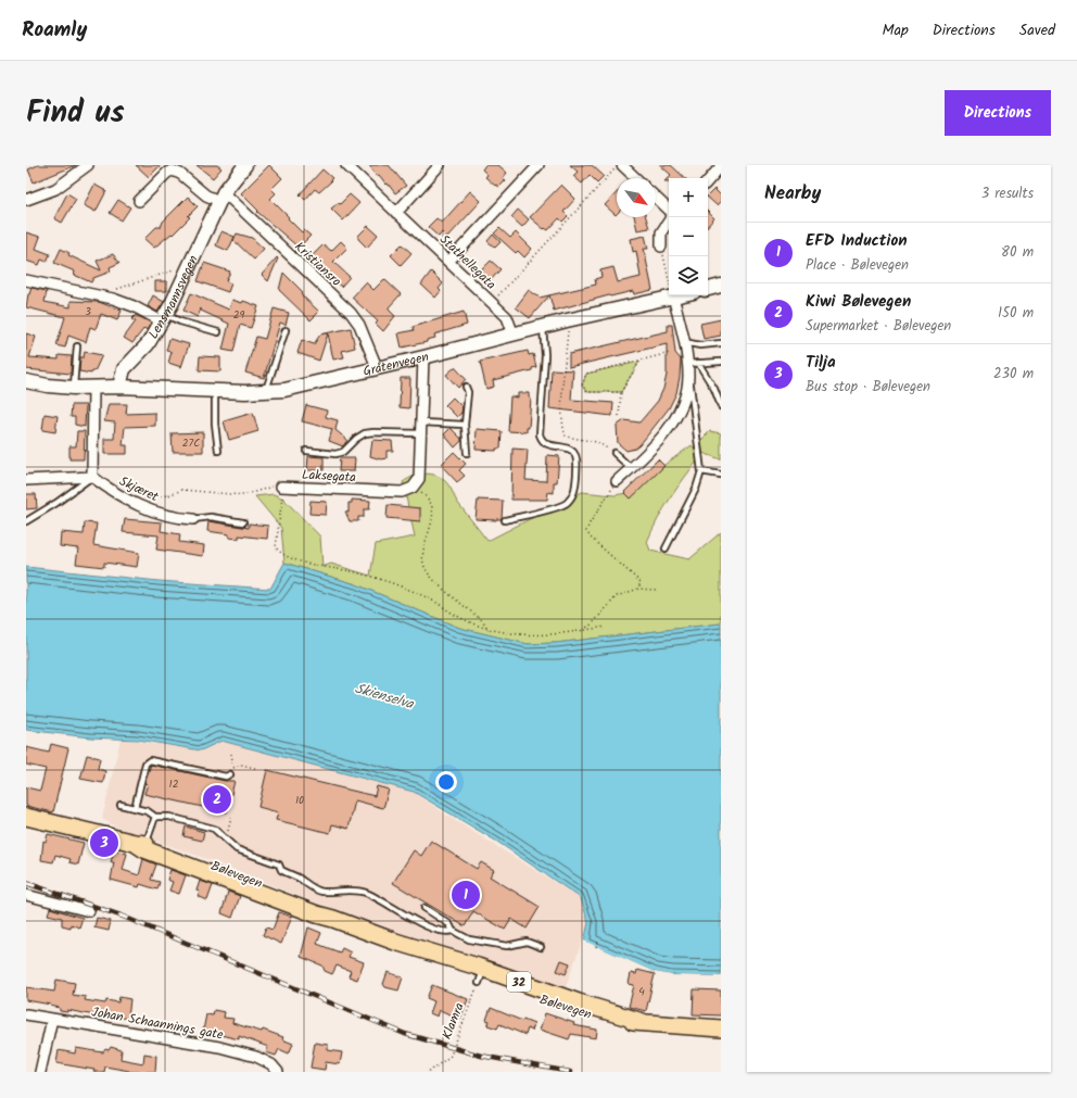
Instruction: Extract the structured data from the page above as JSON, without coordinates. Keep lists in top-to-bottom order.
{
  "streets": {
    "main road": ["Bølevegen", "32"],
    "street": [
      "Stathellegata",
      "Kristiansro",
      "Lensmannsvegen",
      "Gråtenvegen",
      "Laksegata",
      "Skjæret",
      "Johan Schaannings gate"
    ],
    "path": ["Klamra"]
  },
  "crossings": [
    ["Stathellegata", "Gråtenvegen"],
    ["Kristiansro", "Lensmannsvegen"],
    ["Kristiansro", "Gråtenvegen"],
    ["Lensmannsvegen", "Gråtenvegen"],
    ["Bølevegen", "Klamra"]
  ],
  "water": ["Skienselva"],
  "house_numbers": [
    "3",
    "29",
    "27C",
    "12",
    "10",
    "4"
  ],
  "north": "bottom right",
  "page": {
    "header": "Roamly",
    "nav": ["Map", "Directions", "Saved"],
    "title": "Find us",
    "buttons": "Directions",
    "heading": ["Nearby", "3 results"],
    "map_buttons": ["+", "−"],
    "list": [
      {
        "mark": "1",
        "name": "EFD Induction",
        "note": "Place · Bølevegen",
        "value": "80 m"
      },
      {
        "mark": "2",
        "name": "Kiwi Bølevegen",
        "note": "Supermarket · Bølevegen",
        "value": "150 m"
      },
      {
        "mark": "3",
        "name": "Tilja",
        "note": "Bus stop · Bølevegen",
        "value": "230 m"
      }
    ],
    "pins": ["2", "3", "1"]
  }
}
